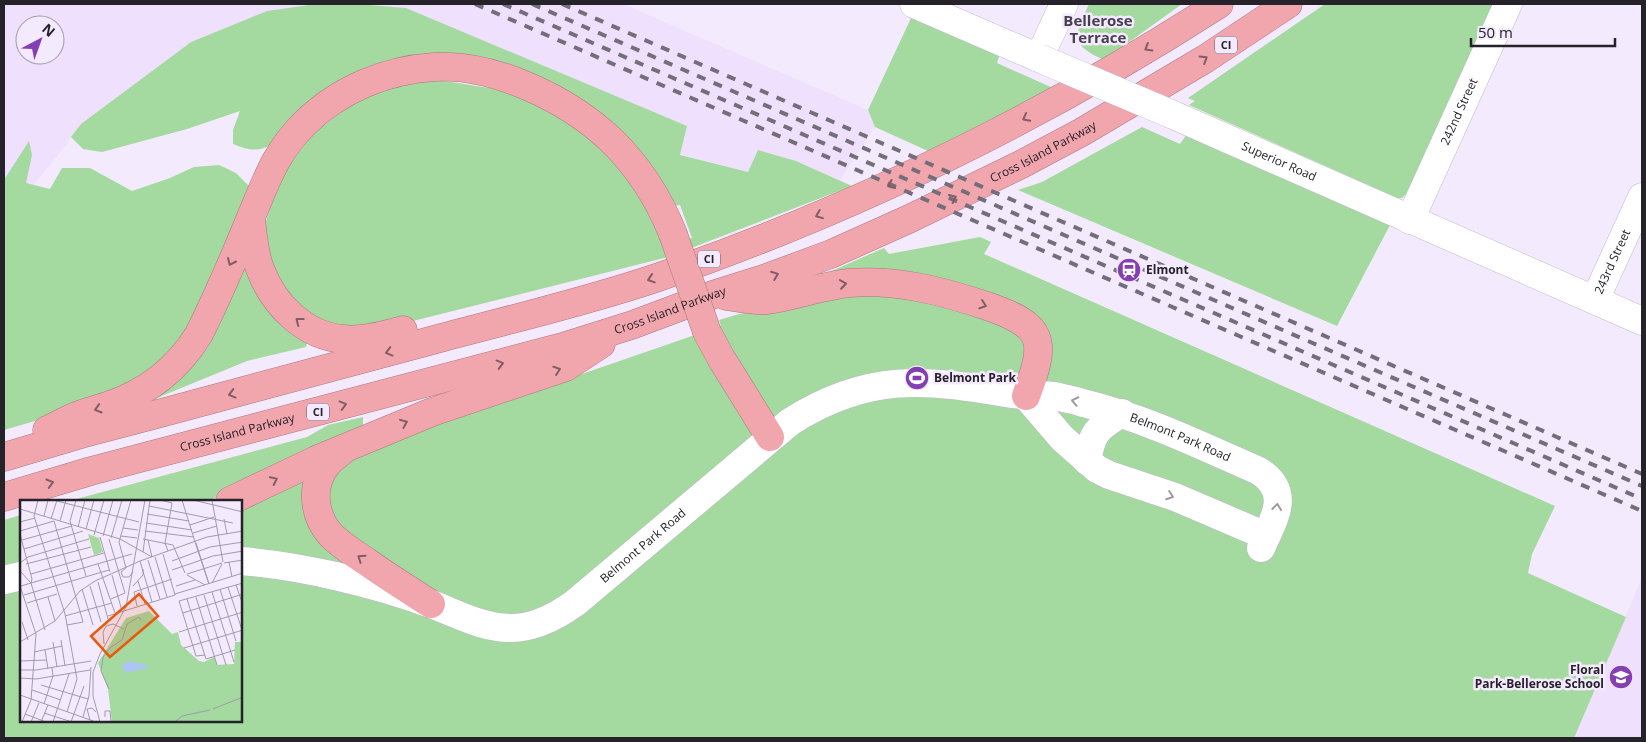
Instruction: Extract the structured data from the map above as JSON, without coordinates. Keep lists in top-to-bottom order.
{
  "streets": {
    "highway": ["CI", "Cross Island Parkway"],
    "street": [
      "242nd Street",
      "Superior Road",
      "243rd Street",
      "Belmont Park Road"
    ]
  },
  "crossings": [
    ["242nd Street", "Superior Road"],
    ["Superior Road", "243rd Street"]
  ],
  "districts": ["Bellerose Terrace"],
  "places": {
    "station": ["Elmont"],
    "sports": ["Belmont Park"],
    "school or university": ["Floral Park-Bellerose School"]
  },
  "scale_bar": "50 m",
  "north": "top right"
}
